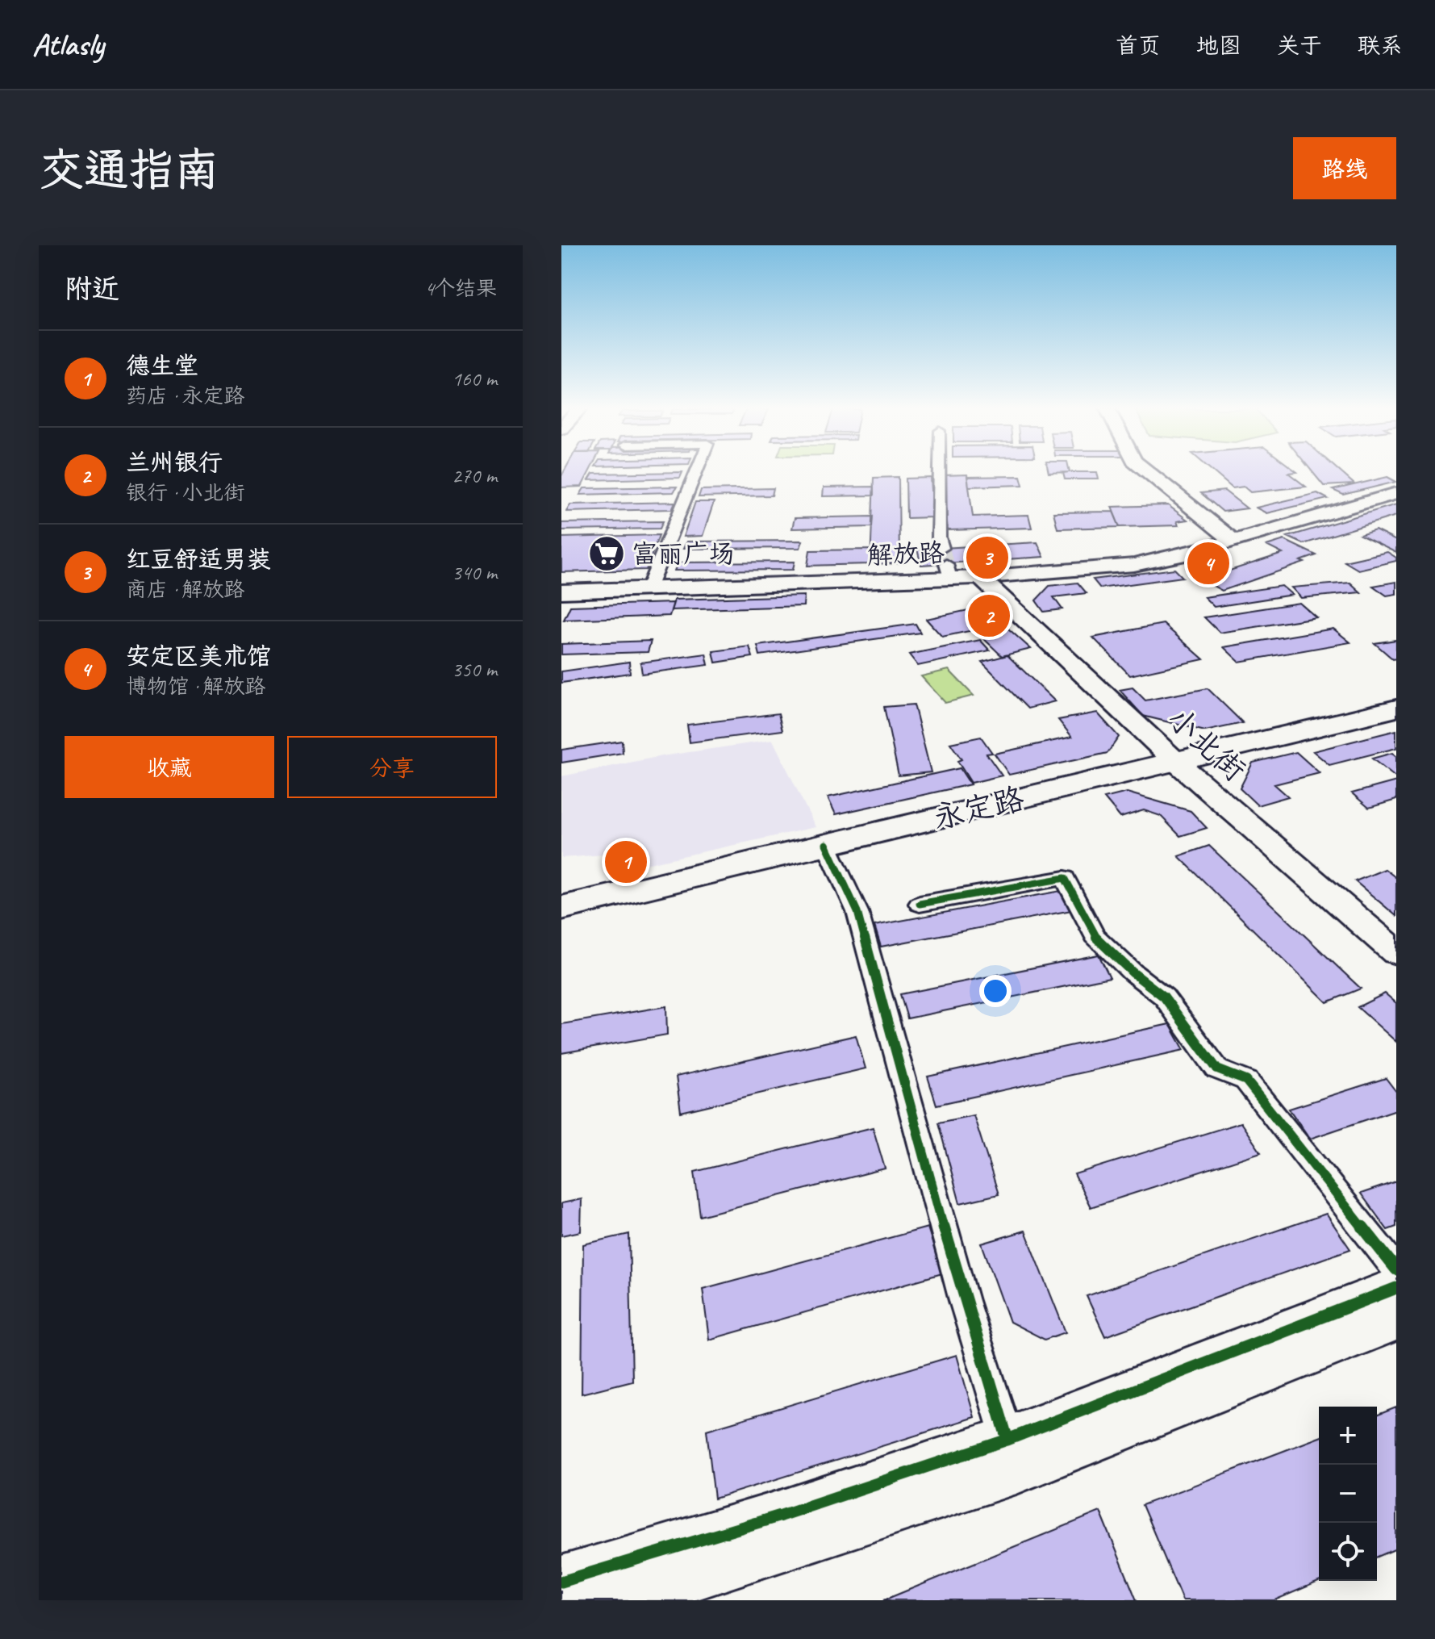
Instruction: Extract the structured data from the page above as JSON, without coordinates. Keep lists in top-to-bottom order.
{
  "streets": {
    "main road": ["永定路"],
    "street": ["解放路", "小北街"]
  },
  "crossings": [
    ["解放路", "小北街"],
    ["小北街", "永定路"]
  ],
  "places": {
    "supermarket": ["富丽广场"]
  },
  "page": {
    "header": "Atlasly",
    "nav": [
      "首页",
      "地图",
      "关于",
      "联系"
    ],
    "buttons": [
      "路线",
      ["收藏", "分享"]
    ],
    "title": "交通指南",
    "heading": ["附近", "4个结果"],
    "list": [
      {
        "mark": "1",
        "name": "德生堂",
        "note": "药店 · 永定路",
        "value": "160 m"
      },
      {
        "mark": "2",
        "name": "兰州银行",
        "note": "银行 · 小北街",
        "value": "270 m"
      },
      {
        "mark": "3",
        "name": "红豆舒适男装",
        "note": "商店 · 解放路",
        "value": "340 m"
      },
      {
        "mark": "4",
        "name": "安定区美术馆",
        "note": "博物馆 · 解放路",
        "value": "350 m"
      }
    ],
    "pins": [
      "3",
      "4",
      "2",
      "1"
    ],
    "map_buttons": ["+", "−"]
  }
}
